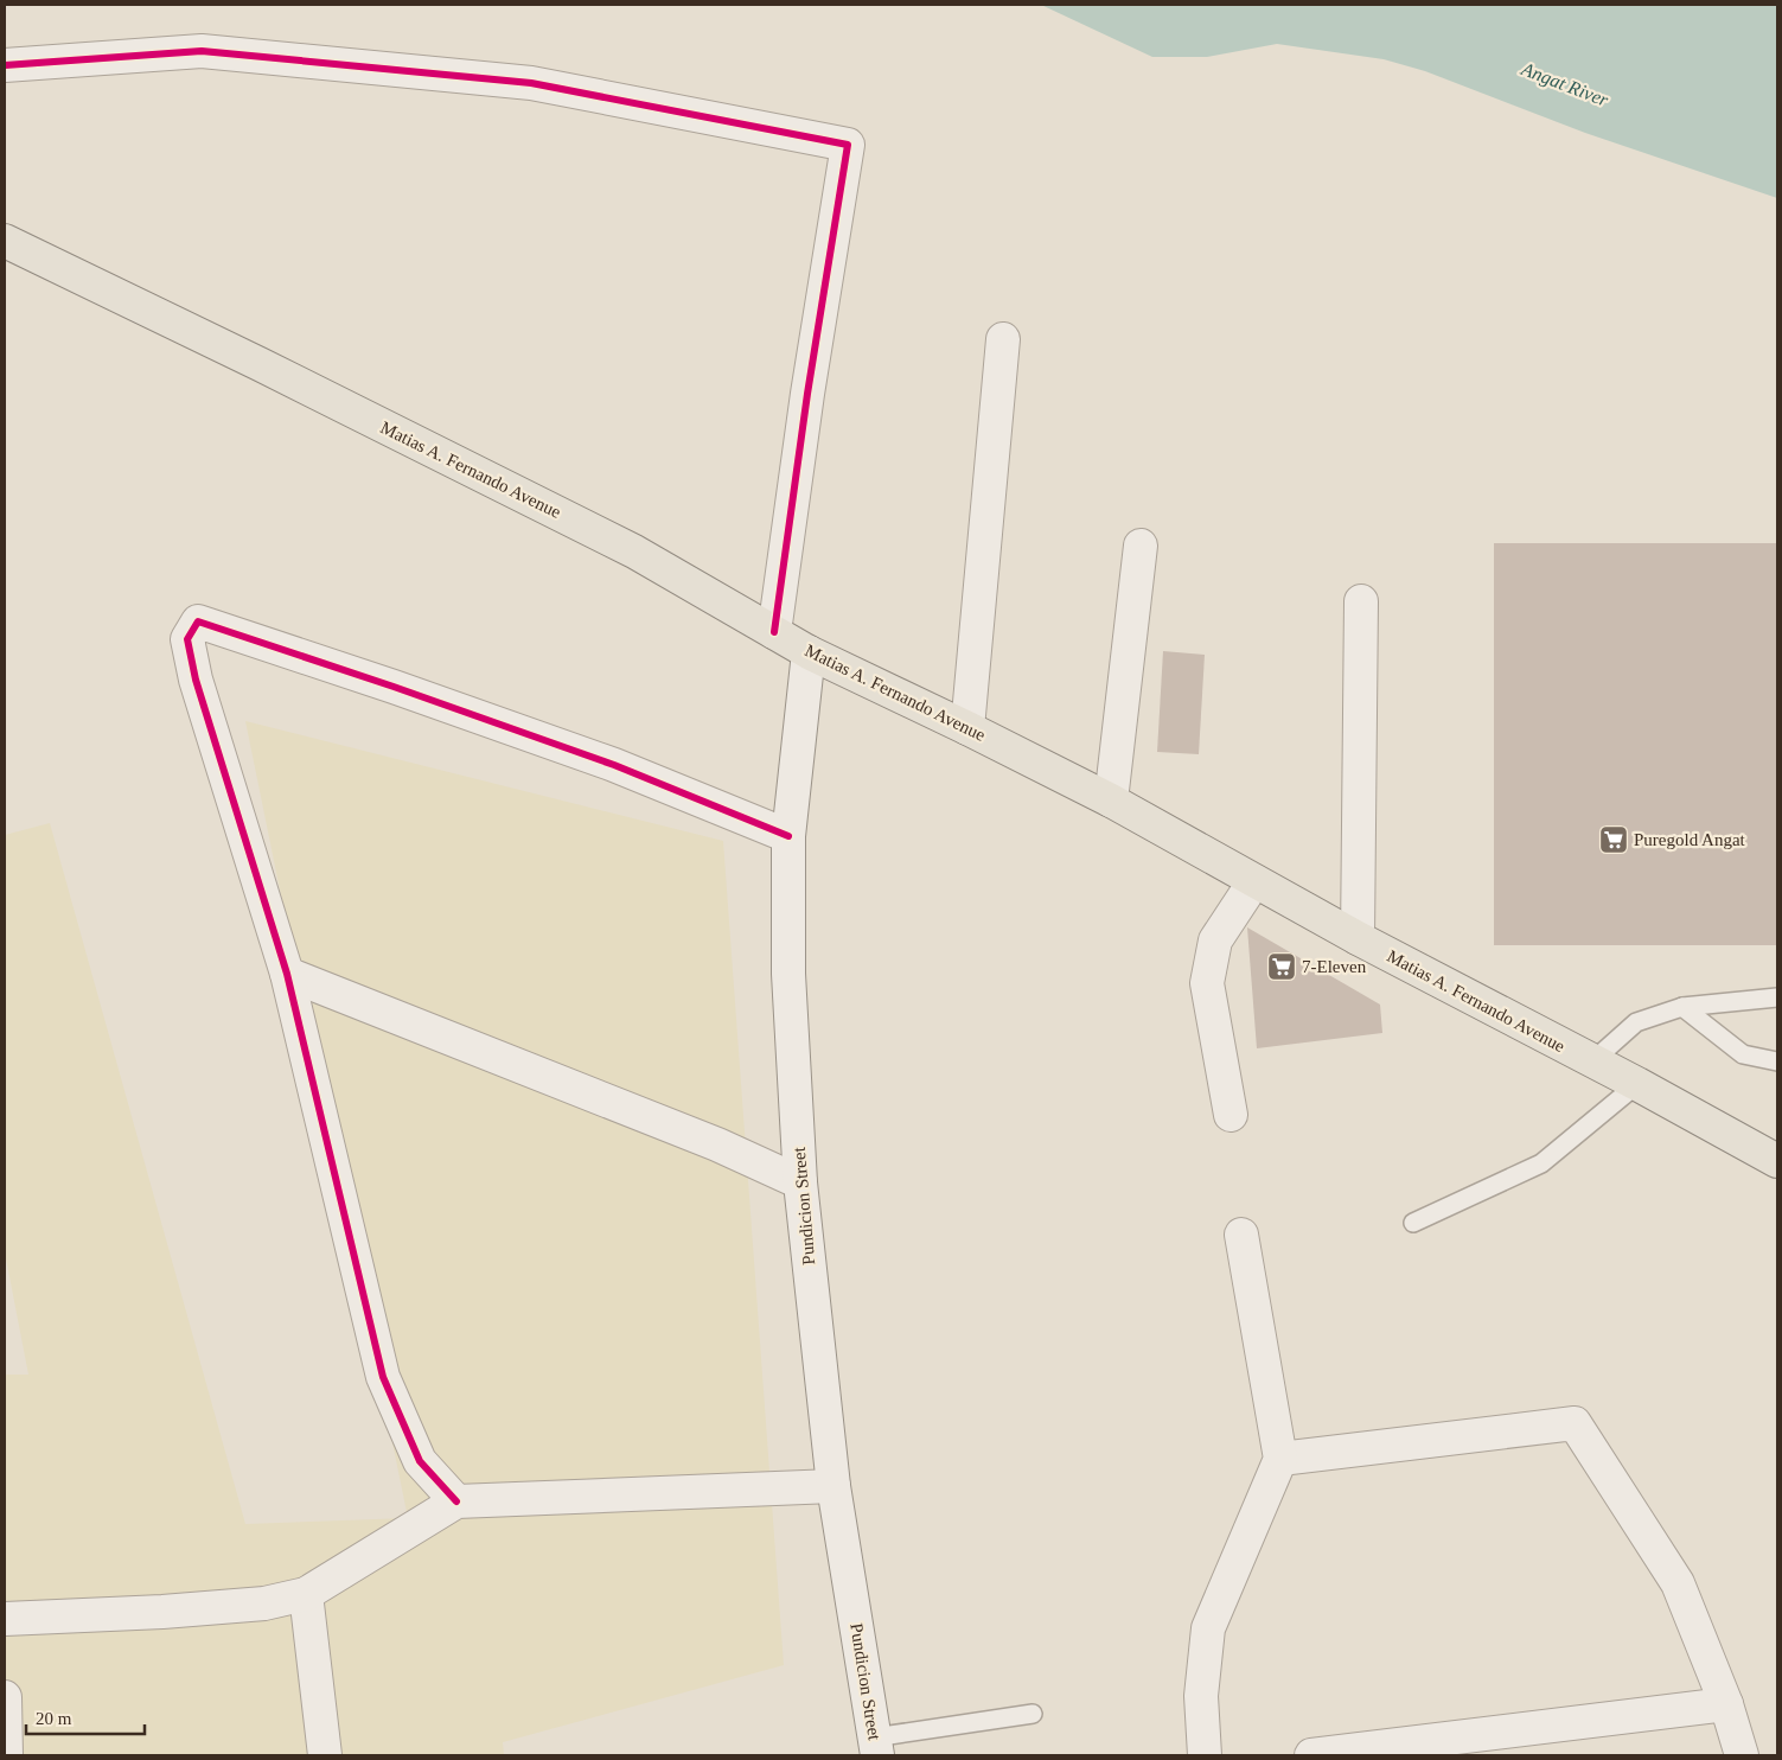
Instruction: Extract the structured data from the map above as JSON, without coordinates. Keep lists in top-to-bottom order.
{
  "streets": {
    "main road": ["Matias A. Fernando Avenue"],
    "street": ["Pundicion Street"]
  },
  "crossings": [
    ["Matias A. Fernando Avenue", "Pundicion Street"]
  ],
  "water": ["Angat River"],
  "places": {
    "supermarket": ["Puregold Angat", "7-Eleven"]
  },
  "scale_bar": "20 m"
}
